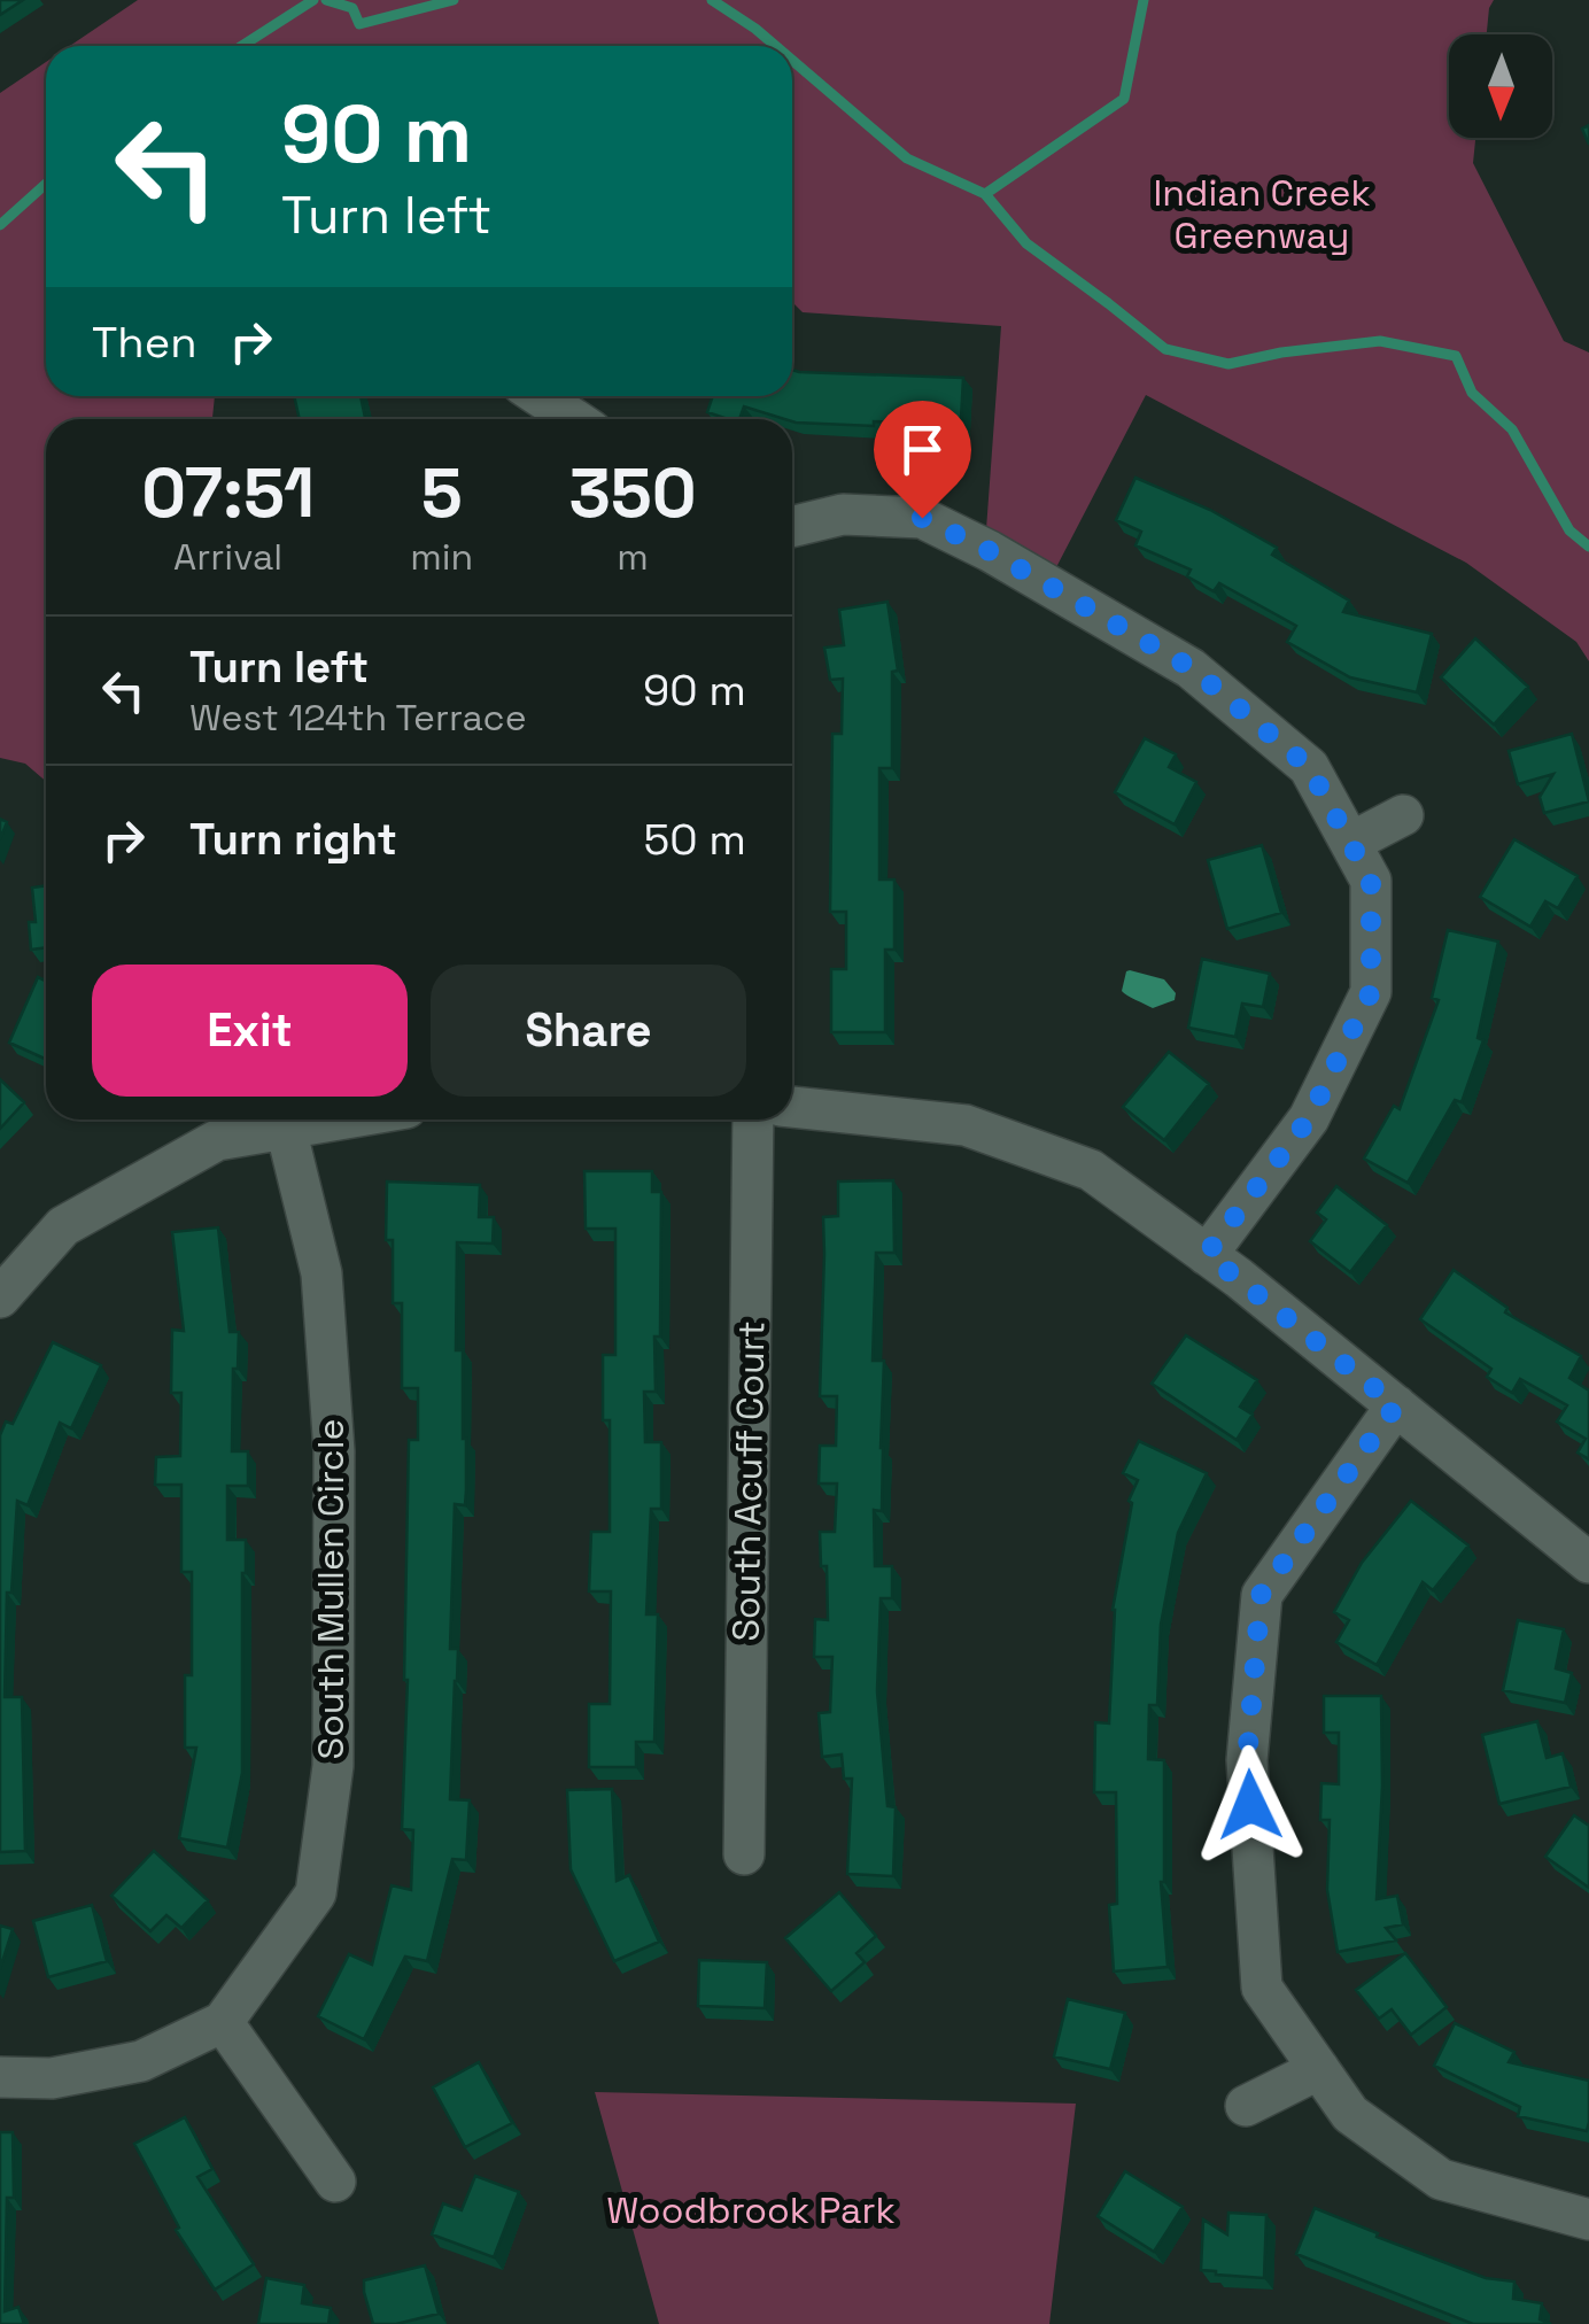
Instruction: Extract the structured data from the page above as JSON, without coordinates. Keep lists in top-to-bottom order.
{
  "streets": {
    "street": ["South Acuff Court", "South Mullen Circle"]
  },
  "parks": ["Indian Creek Greenway", "Woodbrook Park"],
  "north": "bottom",
  "page": {
    "turn": ["90 m", "Turn left"],
    "then": "Then",
    "eta": [
      "07:51",
      "Arrival",
      "5",
      "min",
      "350",
      "m"
    ],
    "list": [
      {
        "name": "Turn left",
        "note": "West 124th Terrace",
        "value": "90 m"
      },
      {
        "name": "Turn right",
        "value": "50 m"
      }
    ],
    "buttons": ["Exit", "Share"]
  }
}
